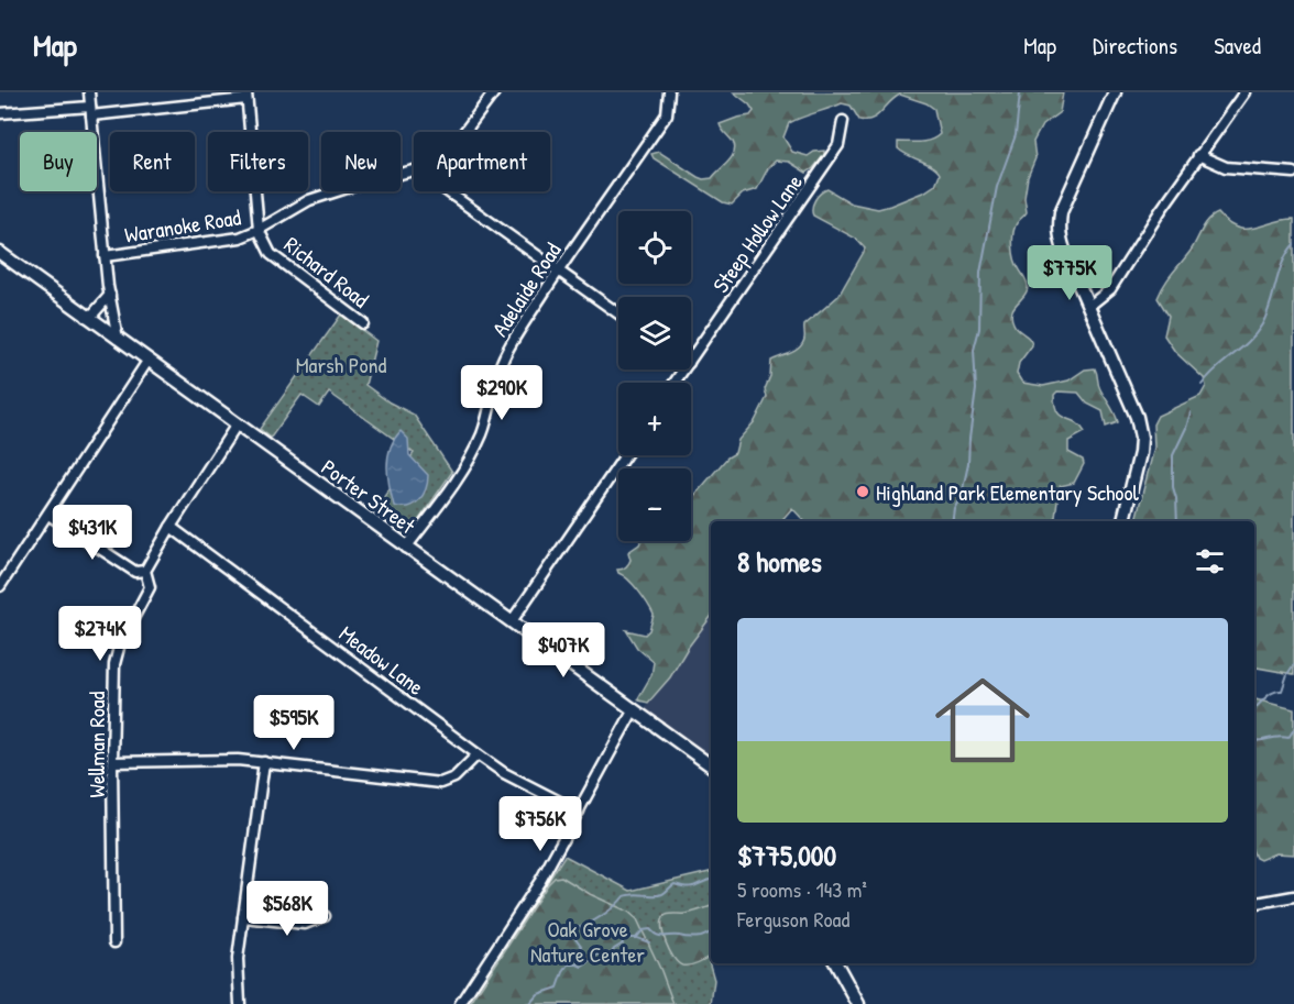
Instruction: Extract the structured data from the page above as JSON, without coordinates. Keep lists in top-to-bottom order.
{
  "streets": {
    "street": [
      "Waranoke Road",
      "Steep Hollow Lane",
      "Richard Road",
      "Adelaide Road",
      "Porter Street",
      "Meadow Lane",
      "Wellman Road"
    ]
  },
  "crossings": [
    ["Waranoke Road", "Richard Road"],
    ["Adelaide Road", "Porter Street"],
    ["Porter Street", "Wellman Road"],
    ["Meadow Lane", "Wellman Road"]
  ],
  "parks": ["Marsh Pond", "Oak Grove Nature Center"],
  "places": ["Highland Park Elementary School"],
  "page": {
    "header": "Map",
    "nav": ["Map", "Directions", "Saved"],
    "chip": [
      "Buy",
      "Rent",
      "Filters",
      "New",
      "Apartment"
    ],
    "map_buttons": ["+", "−"],
    "price": [
      "$775K",
      "$290K",
      "$431K",
      "$274K",
      "$407K",
      "$595K",
      "$756K",
      "$568K"
    ],
    "heading": "8 homes",
    "list": [
      {
        "name": "$775,000",
        "note": "5 rooms · 143 m² · Ferguson Road"
      }
    ]
  }
}
